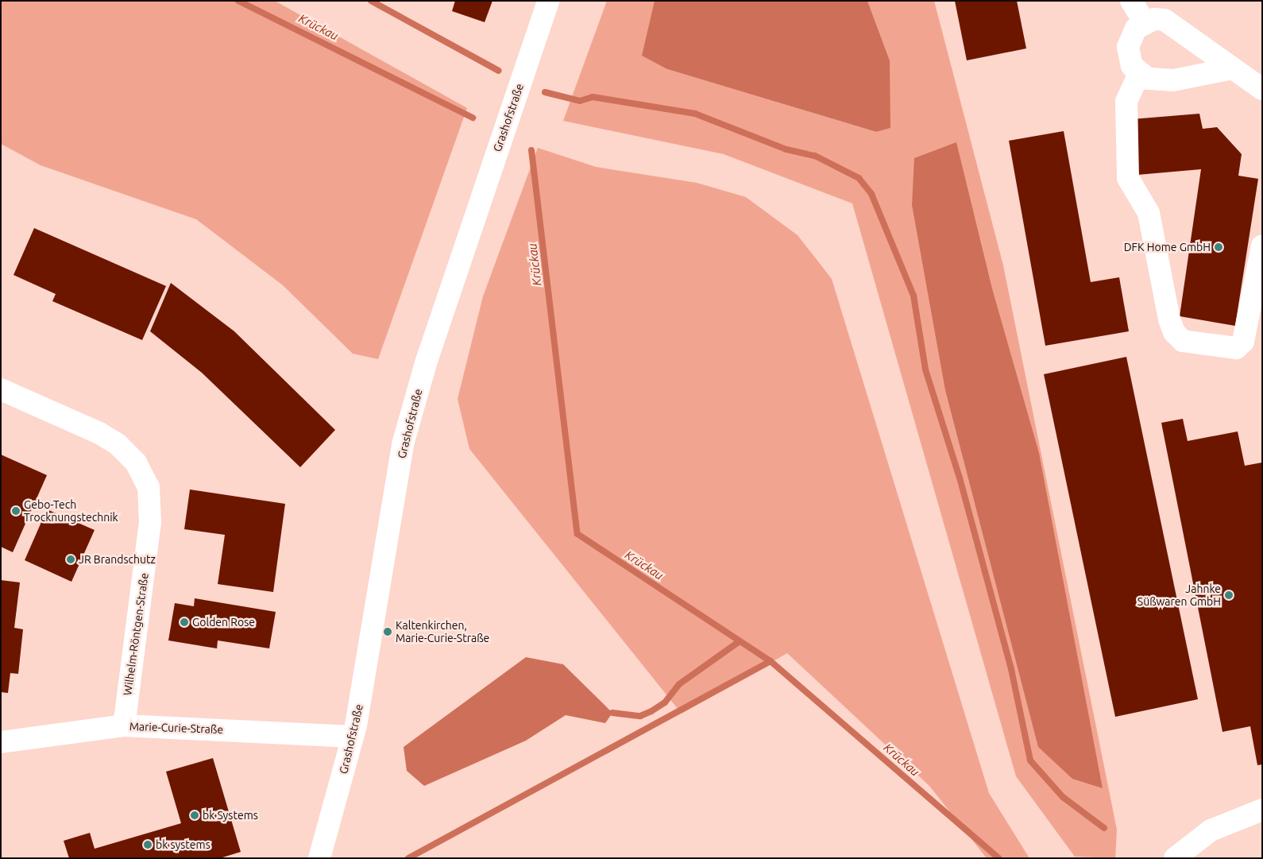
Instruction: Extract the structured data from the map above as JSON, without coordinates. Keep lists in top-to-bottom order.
{
  "streets": {
    "street": ["Grashofstraße", "Wilhelm-Röntgen-Straße", "Marie-Curie-Straße"]
  },
  "crossings": [
    ["Grashofstraße", "Marie-Curie-Straße"],
    ["Wilhelm-Röntgen-Straße", "Marie-Curie-Straße"]
  ],
  "water": ["Krückau"],
  "places": [
    "DFK Home GmbH",
    "Gebo-Tech Trocknungstechnik",
    "JR Brandschutz",
    "Jahnke Süßwaren GmbH",
    "Golden Rose",
    "Kaltenkirchen, Marie-Curie-Straße",
    "bk Systems",
    "bk systems"
  ]
}
